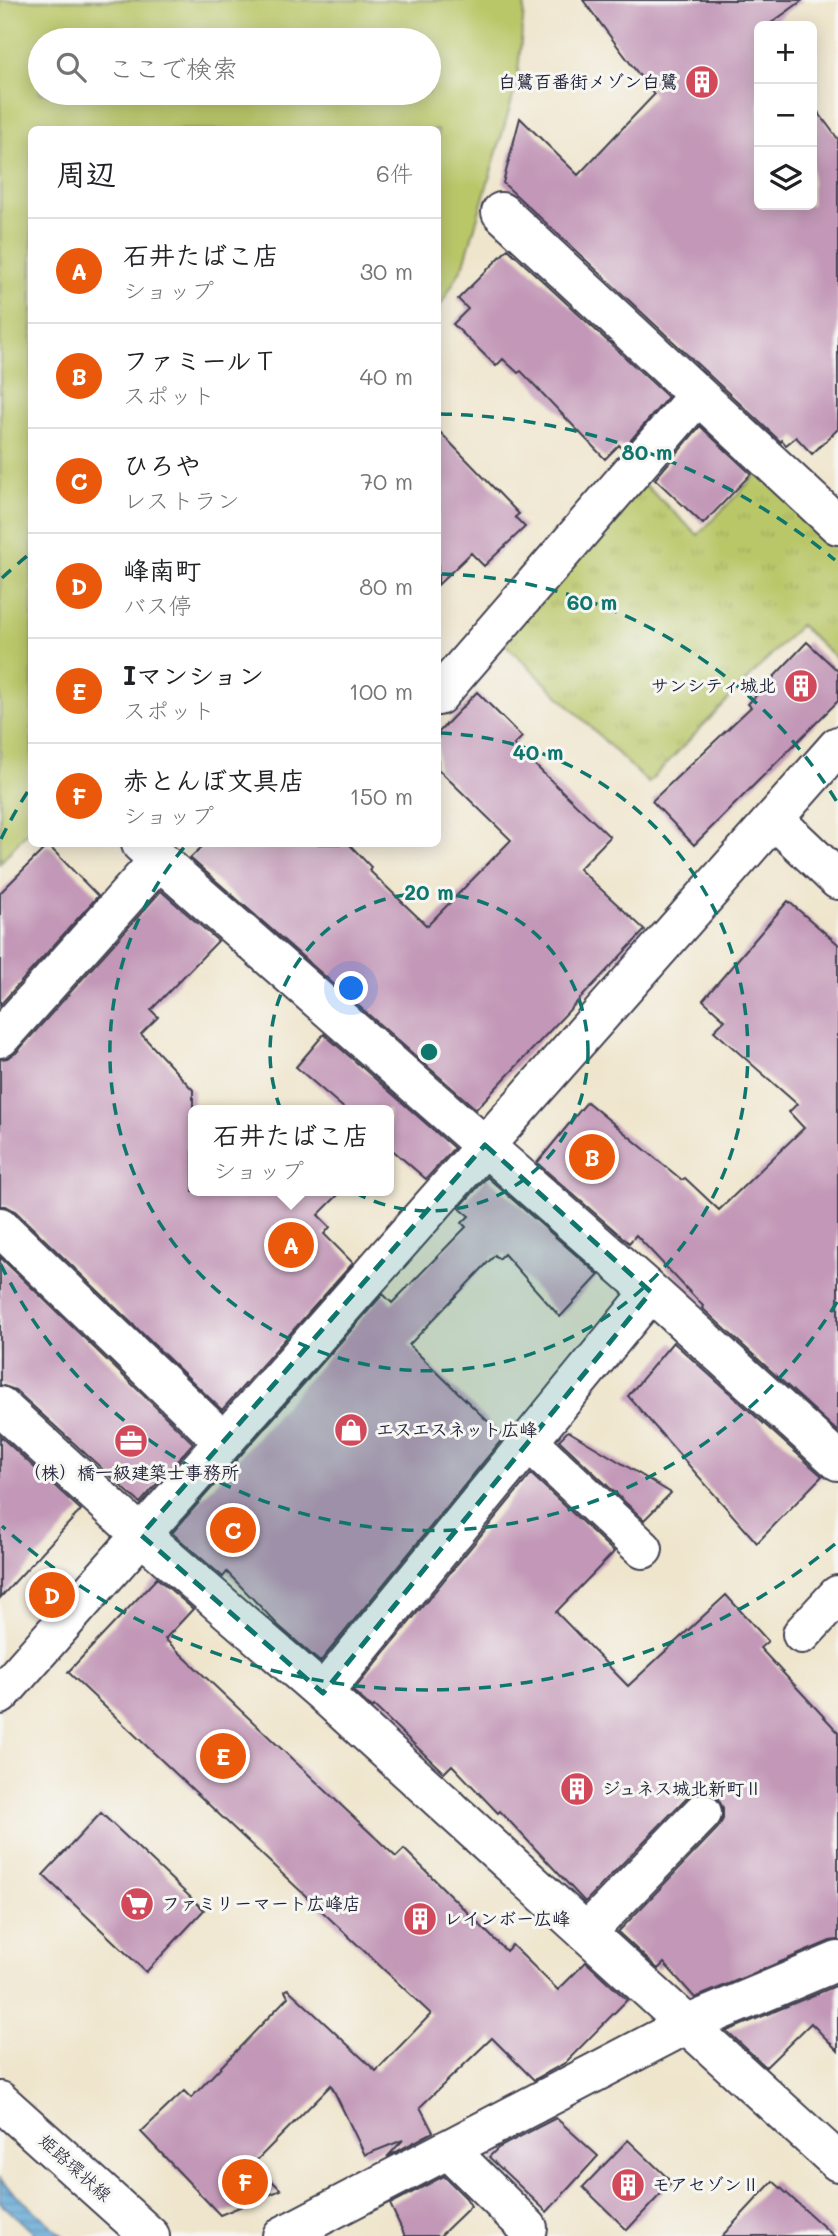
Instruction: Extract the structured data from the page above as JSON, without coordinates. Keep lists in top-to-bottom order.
{
  "streets": {
    "street": ["姫路環状線"]
  },
  "places": {
    "building": [
      "白鷺百番街メゾン白鷺",
      "サンシティ城北",
      "ジュネス城北新町Ⅱ",
      "レインボー広峰",
      "モアセゾンⅡ"
    ],
    "shop": ["エスエスネット広峰"],
    "office": ["（株）橋一級建築士事務所"],
    "supermarket": ["ファミリーマート広峰店"]
  },
  "page": {
    "map_buttons": ["+", "−"],
    "search": "ここで検索",
    "heading": ["周辺", "6件"],
    "list": [
      {
        "mark": "A",
        "name": "石井たばこ店",
        "note": "ショップ",
        "value": "30 m"
      },
      {
        "mark": "B",
        "name": "ファミールＴ",
        "note": "スポット",
        "value": "40 m"
      },
      {
        "mark": "C",
        "name": "ひろや",
        "note": "レストラン",
        "value": "70 m"
      },
      {
        "mark": "D",
        "name": "峰南町",
        "note": "バス停",
        "value": "80 m"
      },
      {
        "mark": "E",
        "name": "Iマンション",
        "note": "スポット",
        "value": "100 m"
      },
      {
        "mark": "F",
        "name": "赤とんぼ文具店",
        "note": "ショップ",
        "value": "150 m"
      }
    ],
    "popup": ["石井たばこ店", "ショップ"],
    "pins": [
      "B",
      "A",
      "C",
      "D",
      "E",
      "F"
    ]
  },
  "rings": [
    "80 m",
    "60 m",
    "40 m",
    "20 m"
  ]
}
